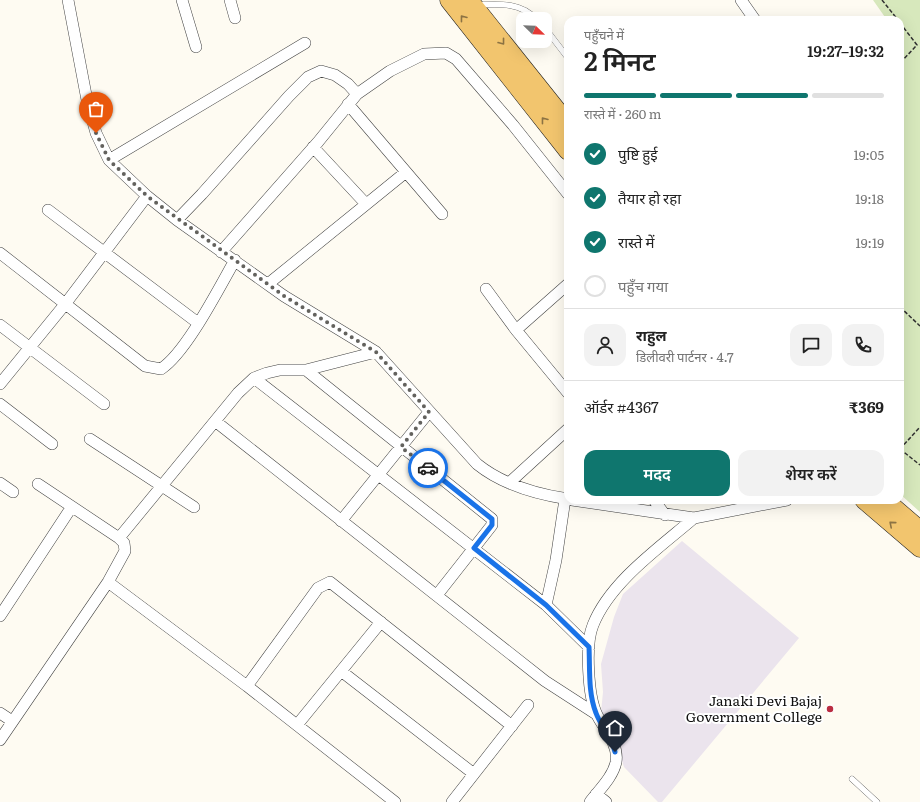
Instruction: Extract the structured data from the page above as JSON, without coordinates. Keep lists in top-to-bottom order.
{
  "places": ["Janaki Devi Bajaj Government College"],
  "north": "bottom right",
  "page": {
    "heading": ["2 मिनट", "पहुँचने में", "19:27–19:32"],
    "panel": [
      "राहुल",
      "डिलीवरी पार्टनर · 4.7",
      "ऑर्डर #4367",
      "₹369"
    ],
    "bar": "रास्ते में · 260 m",
    "list": [
      ["पुष्टि हुई", "19:05"],
      ["तैयार हो रहा", "19:18"],
      ["रास्ते में", "19:19"],
      "पहुँच गया"
    ],
    "buttons": ["मदद", "शेयर करें"]
  }
}
